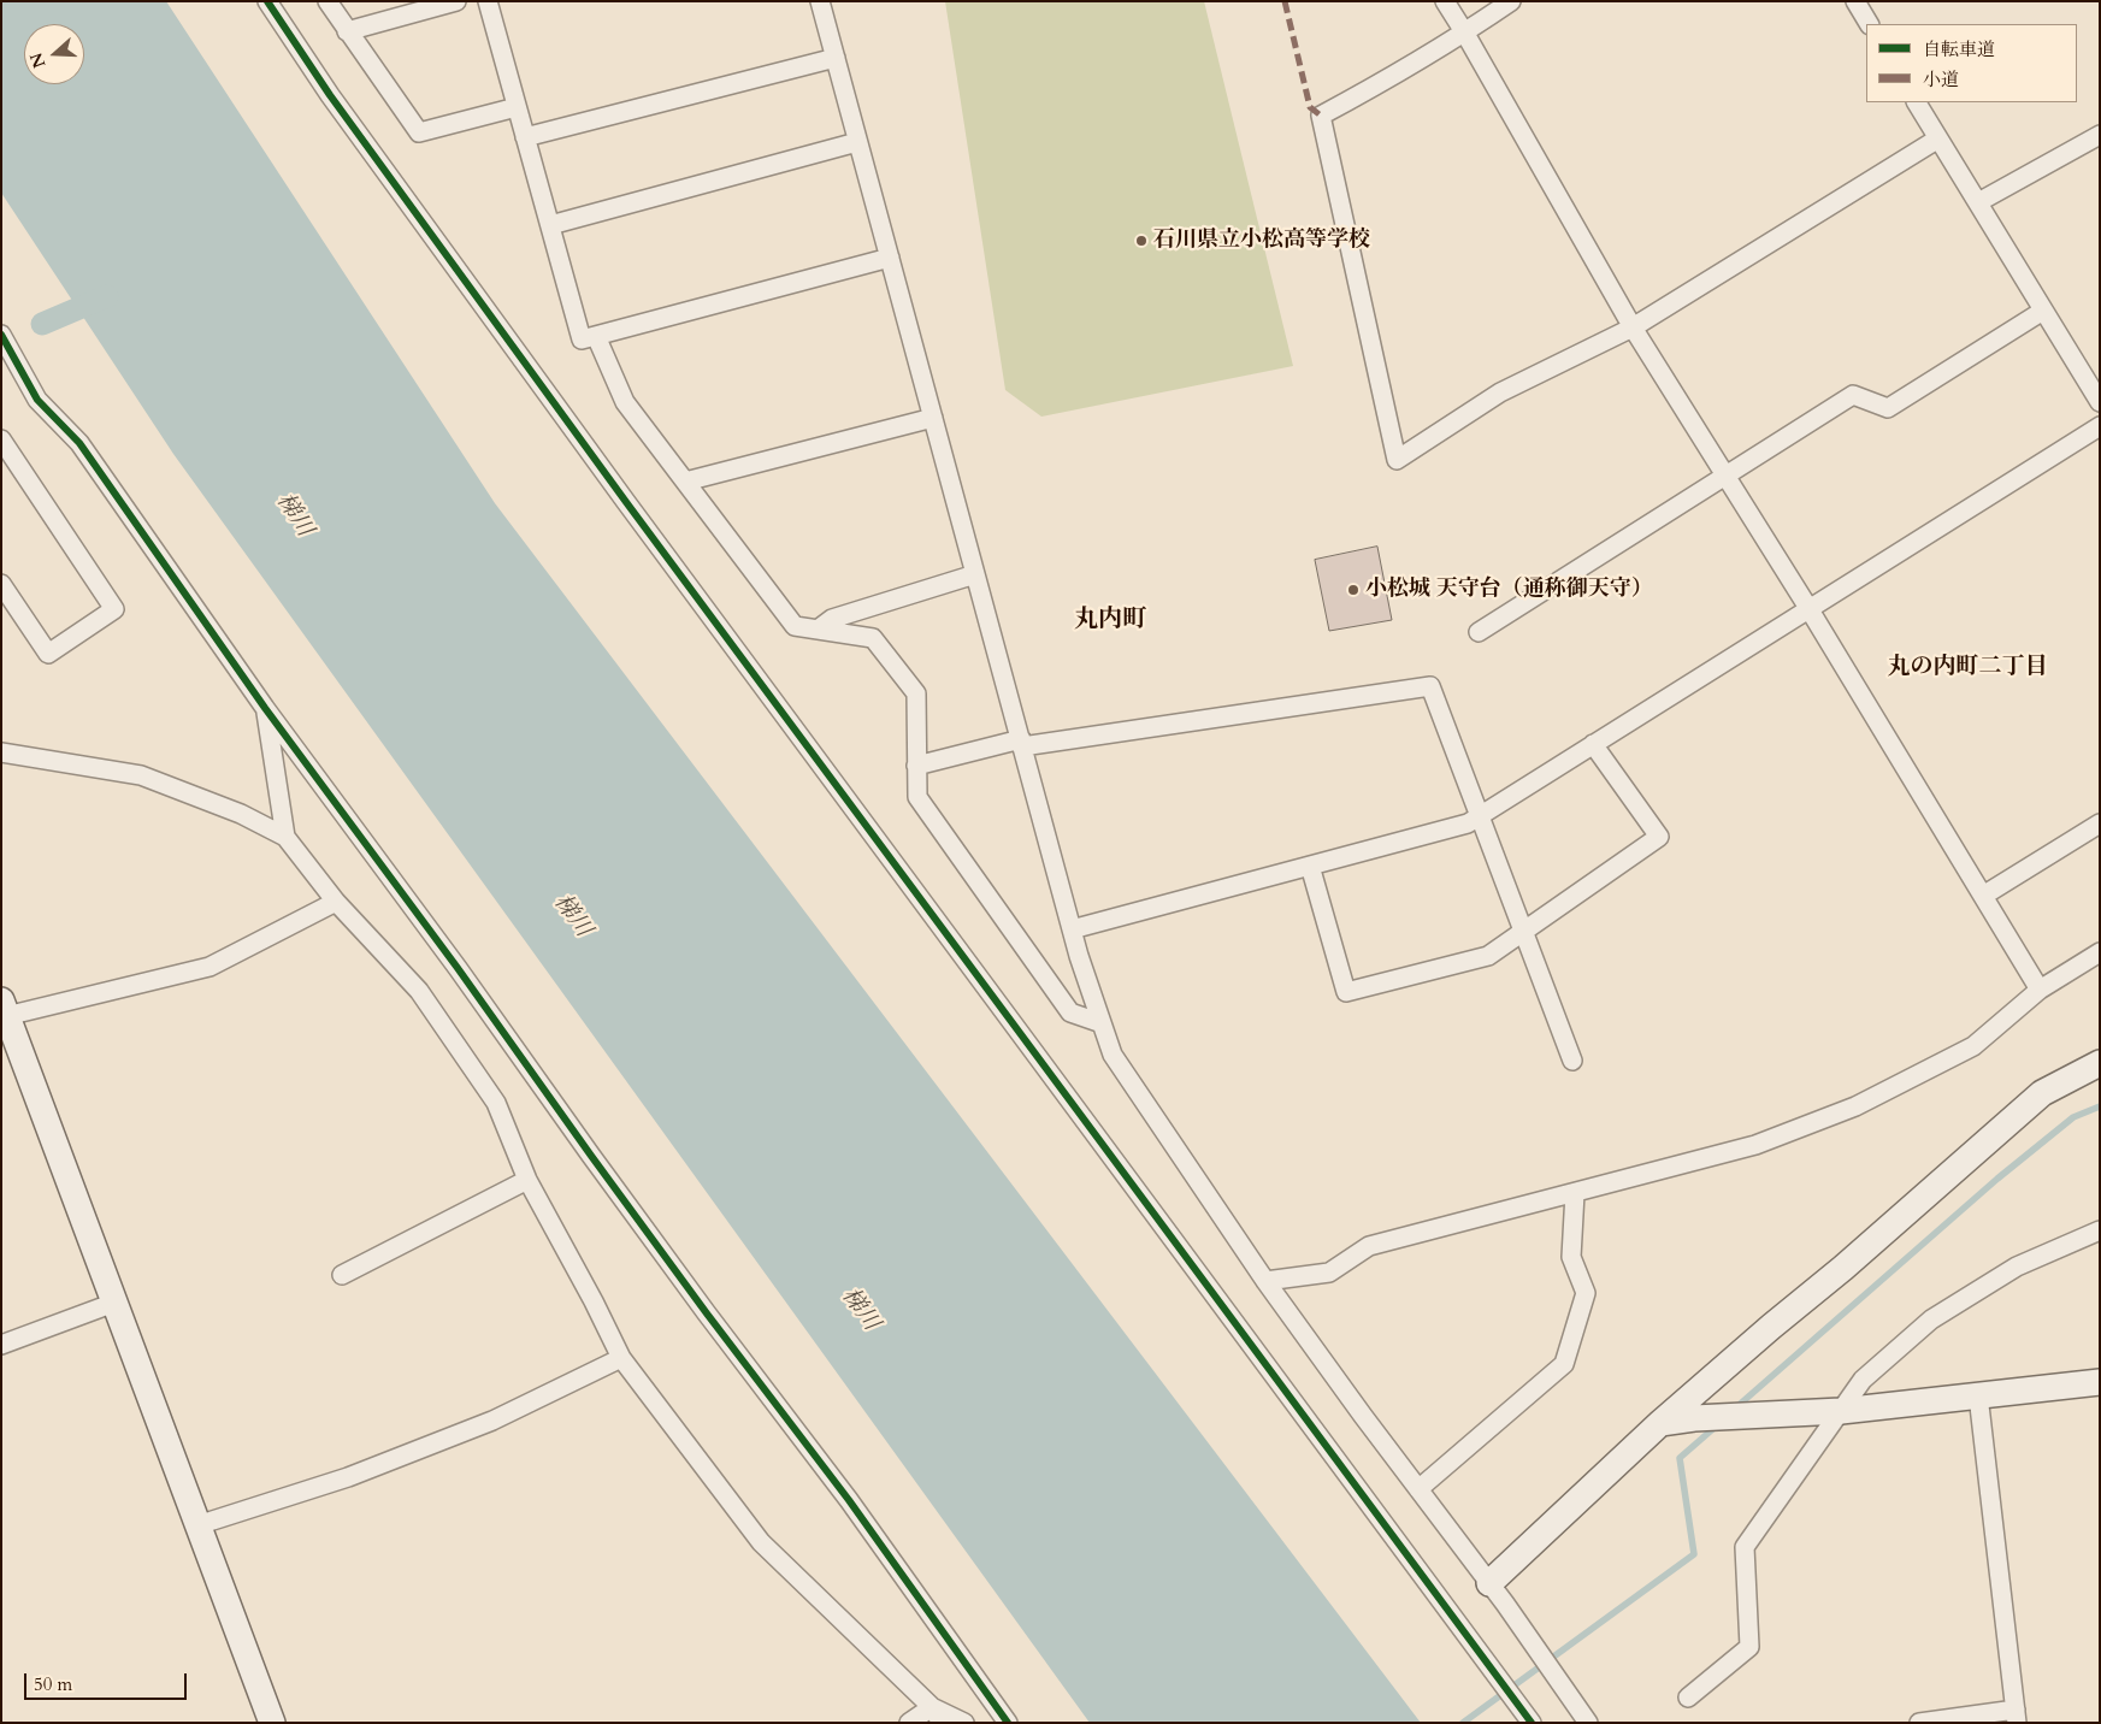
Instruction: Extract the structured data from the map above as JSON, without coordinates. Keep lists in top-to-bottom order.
{
  "districts": ["丸内町", "丸の内町二丁目"],
  "water": ["梯川"],
  "places": ["石川県立小松高等学校", "小松城 天守台（通称御天守）"],
  "legend": ["自転車道", "小道"],
  "scale_bar": "50 m",
  "north": "left"
}
